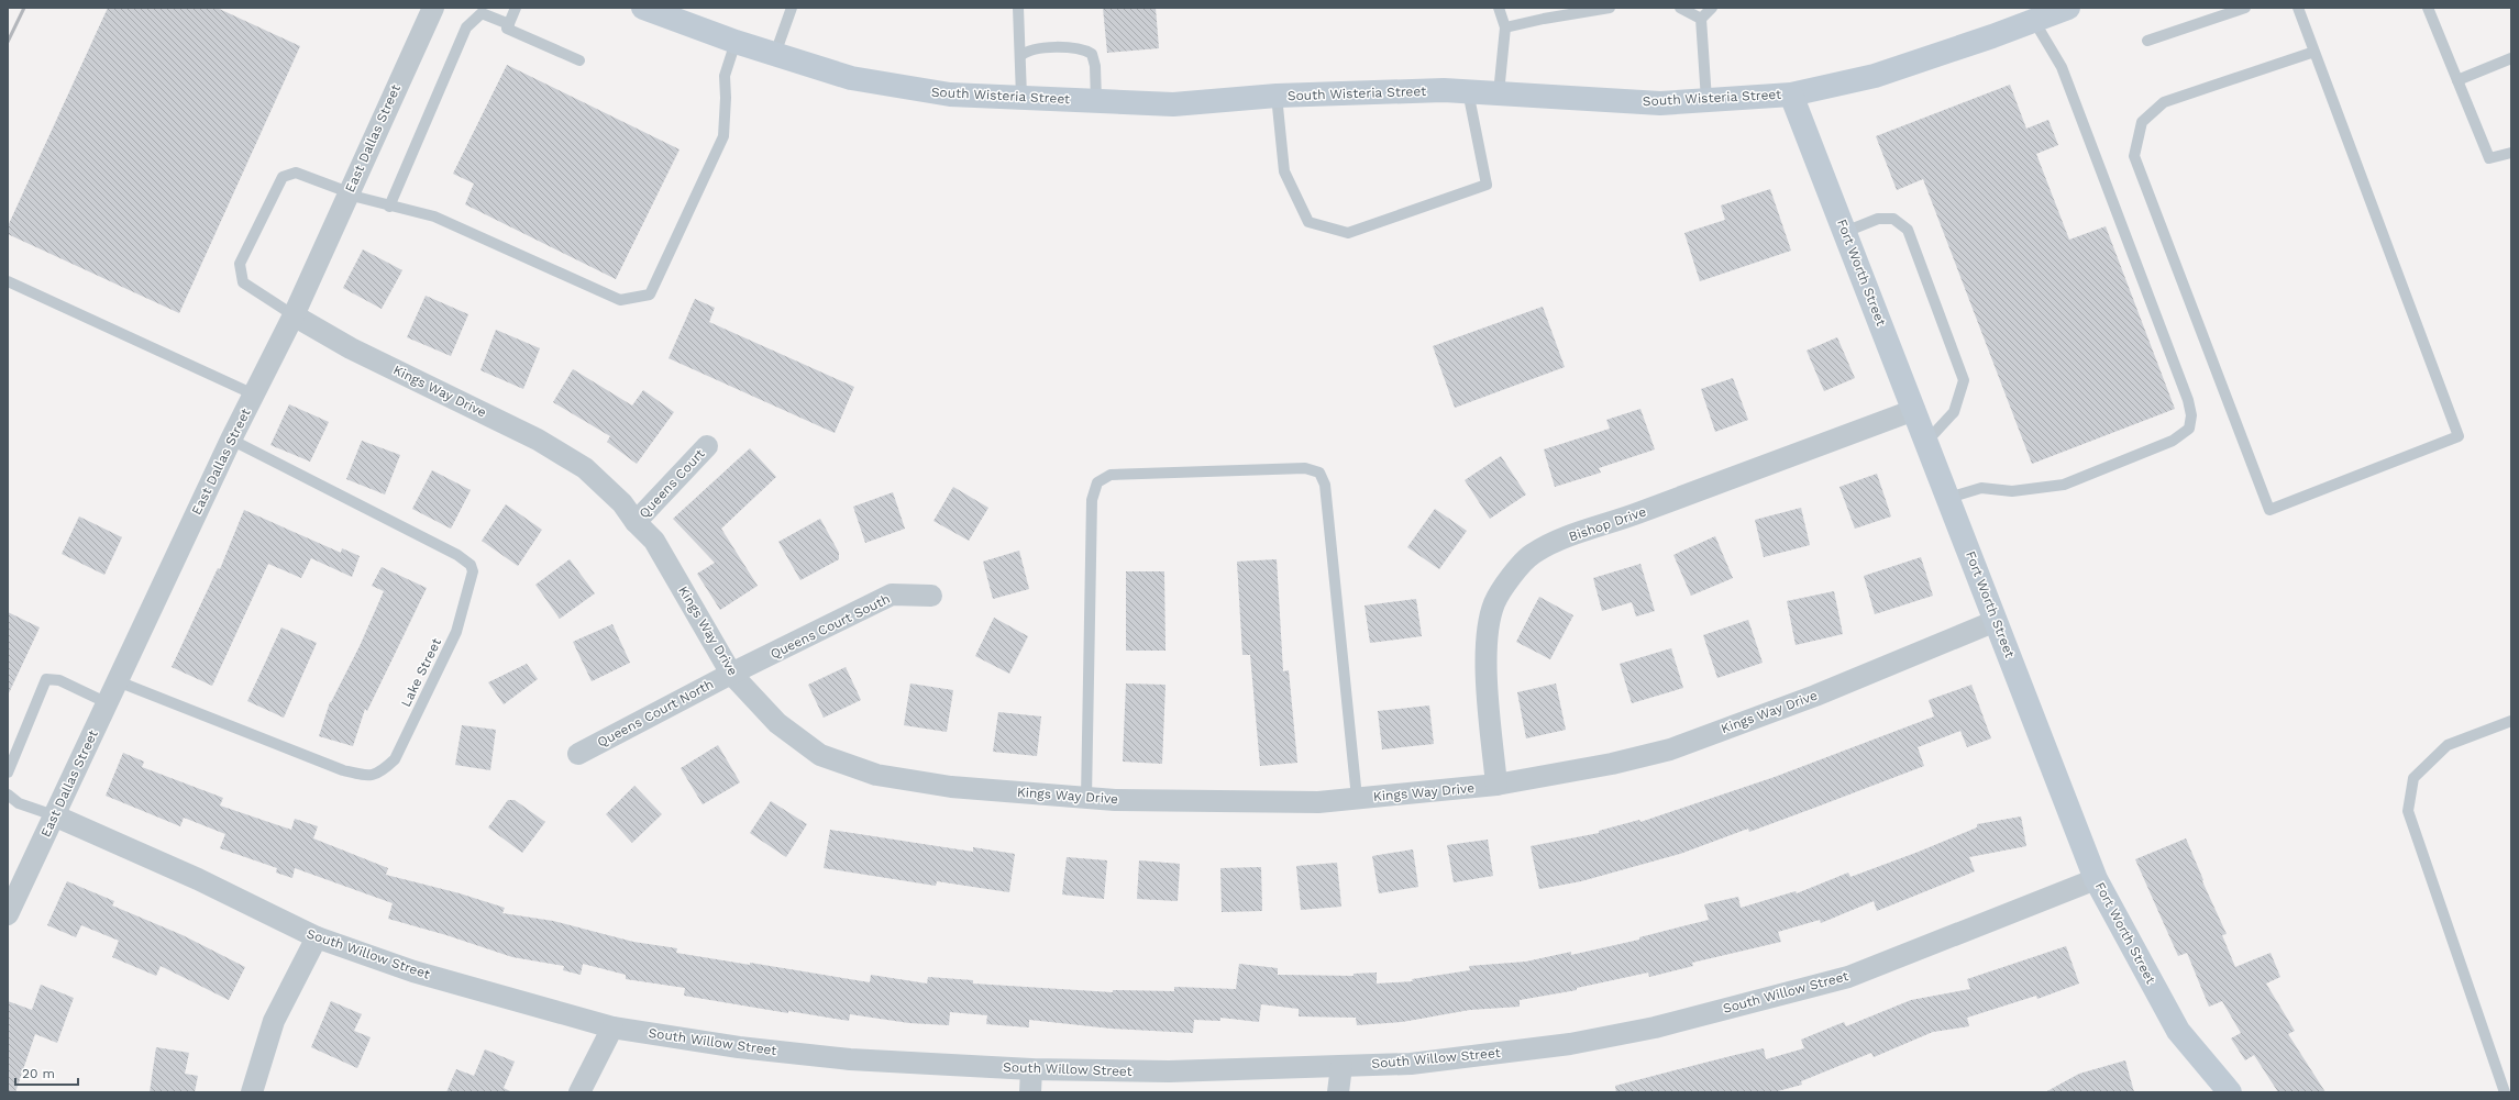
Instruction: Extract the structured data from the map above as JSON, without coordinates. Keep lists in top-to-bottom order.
{
  "streets": {
    "street": [
      "South Wisteria Street",
      "East Dallas Street",
      "Fort Worth Street",
      "Kings Way Drive",
      "Queens Court",
      "Bishop Drive",
      "Queens Court South",
      "Queens Court North",
      "South Willow Street"
    ],
    "lane": ["Lake Street"]
  },
  "crossings": [
    ["South Wisteria Street", "Fort Worth Street"],
    ["East Dallas Street", "Kings Way Drive"],
    ["East Dallas Street", "Lake Street"],
    ["East Dallas Street", "South Willow Street"],
    ["Fort Worth Street", "Kings Way Drive"],
    ["Fort Worth Street", "Bishop Drive"],
    ["Fort Worth Street", "South Willow Street"],
    ["Kings Way Drive", "Queens Court"],
    ["Kings Way Drive", "Bishop Drive"],
    ["Kings Way Drive", "Queens Court South"],
    ["Kings Way Drive", "Queens Court North"],
    ["Queens Court South", "Queens Court North"]
  ],
  "scale_bar": "20 m"
}
